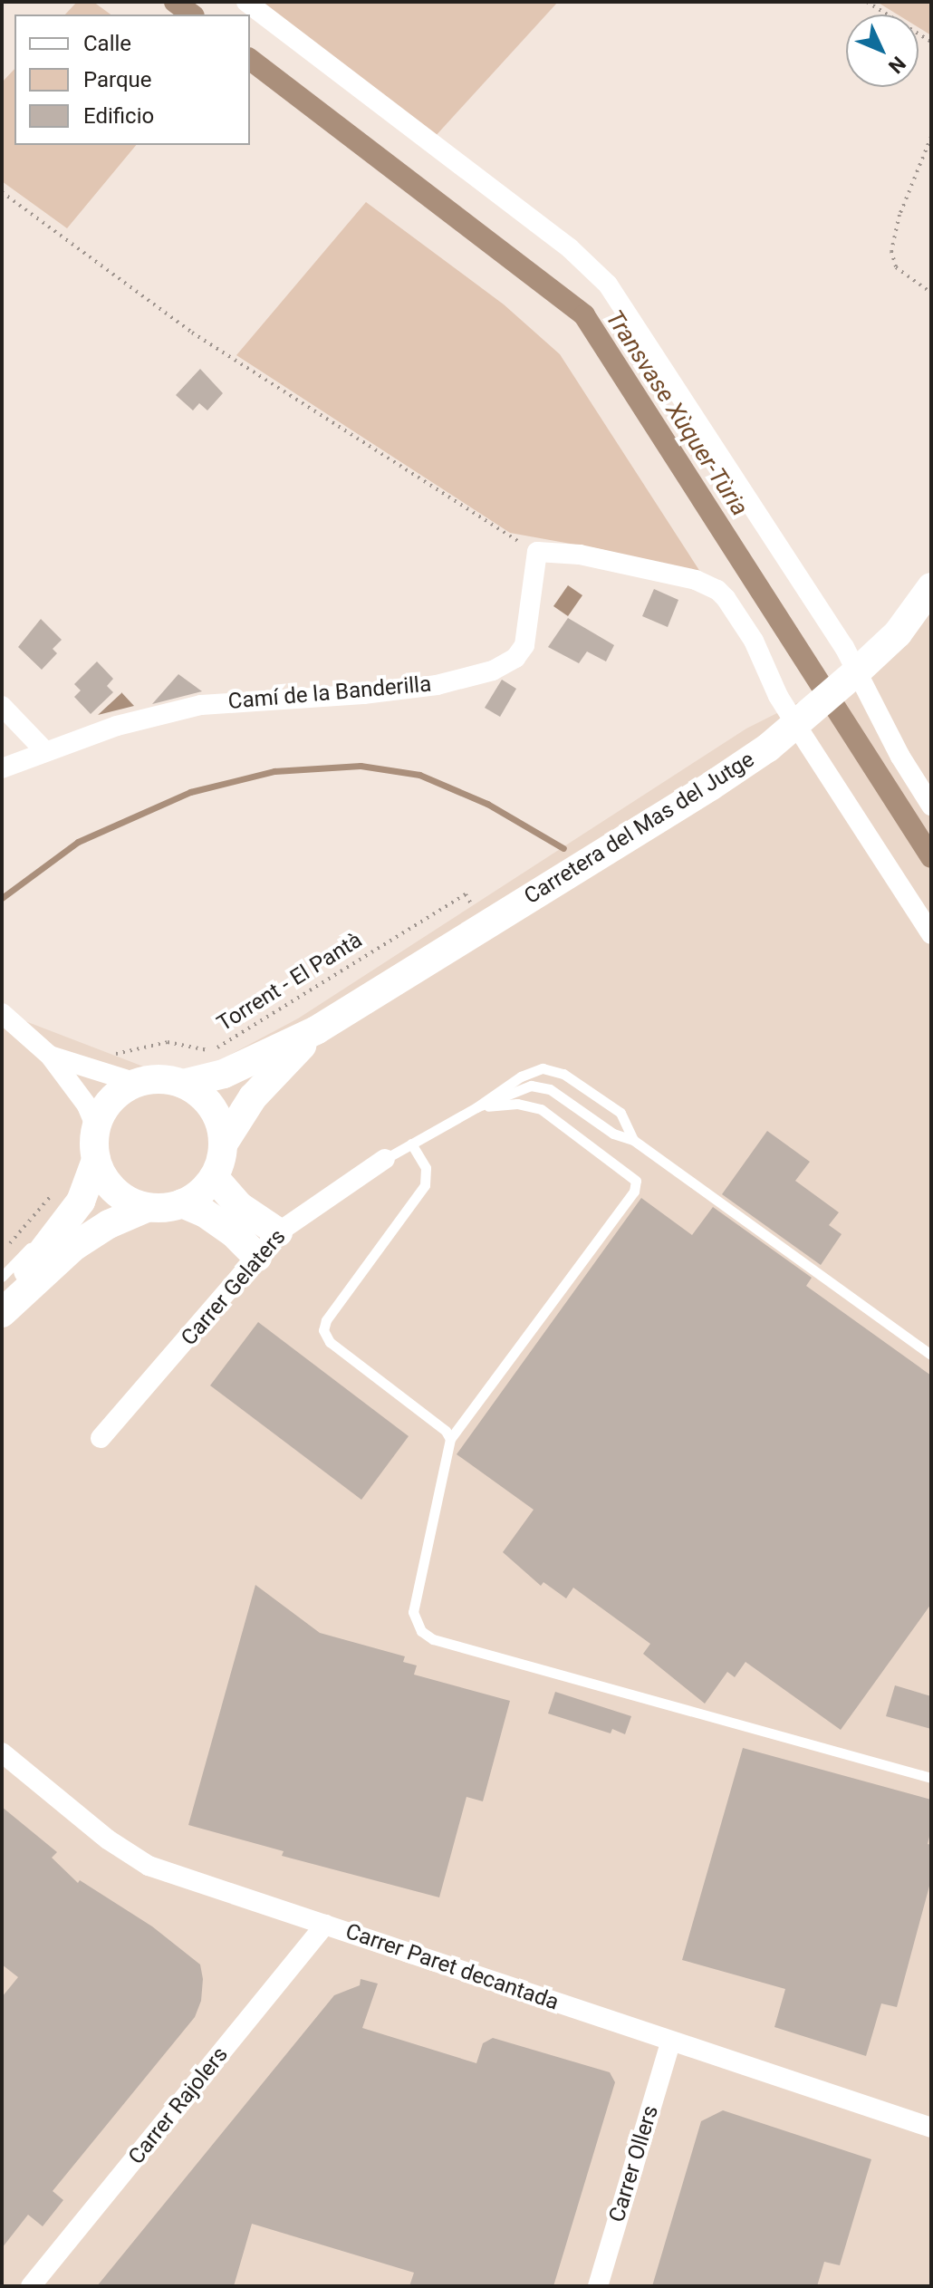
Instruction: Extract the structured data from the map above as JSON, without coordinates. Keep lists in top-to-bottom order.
{
  "streets": {
    "street": [
      "Camí de la Banderilla",
      "Carretera del Mas del Jutge",
      "Carrer Gelaters",
      "Carrer Paret decantada",
      "Carrer Rajolers",
      "Carrer Ollers"
    ],
    "path": ["Torrent - El Pantà"]
  },
  "crossings": [
    ["Carretera del Mas del Jutge", "Torrent - El Pantà"],
    ["Carrer Paret decantada", "Carrer Rajolers"],
    ["Carrer Paret decantada", "Carrer Ollers"]
  ],
  "water": ["Transvase Xùquer-Tùria"],
  "legend": ["Calle", "Parque", "Edificio"],
  "north": "bottom right"
}
